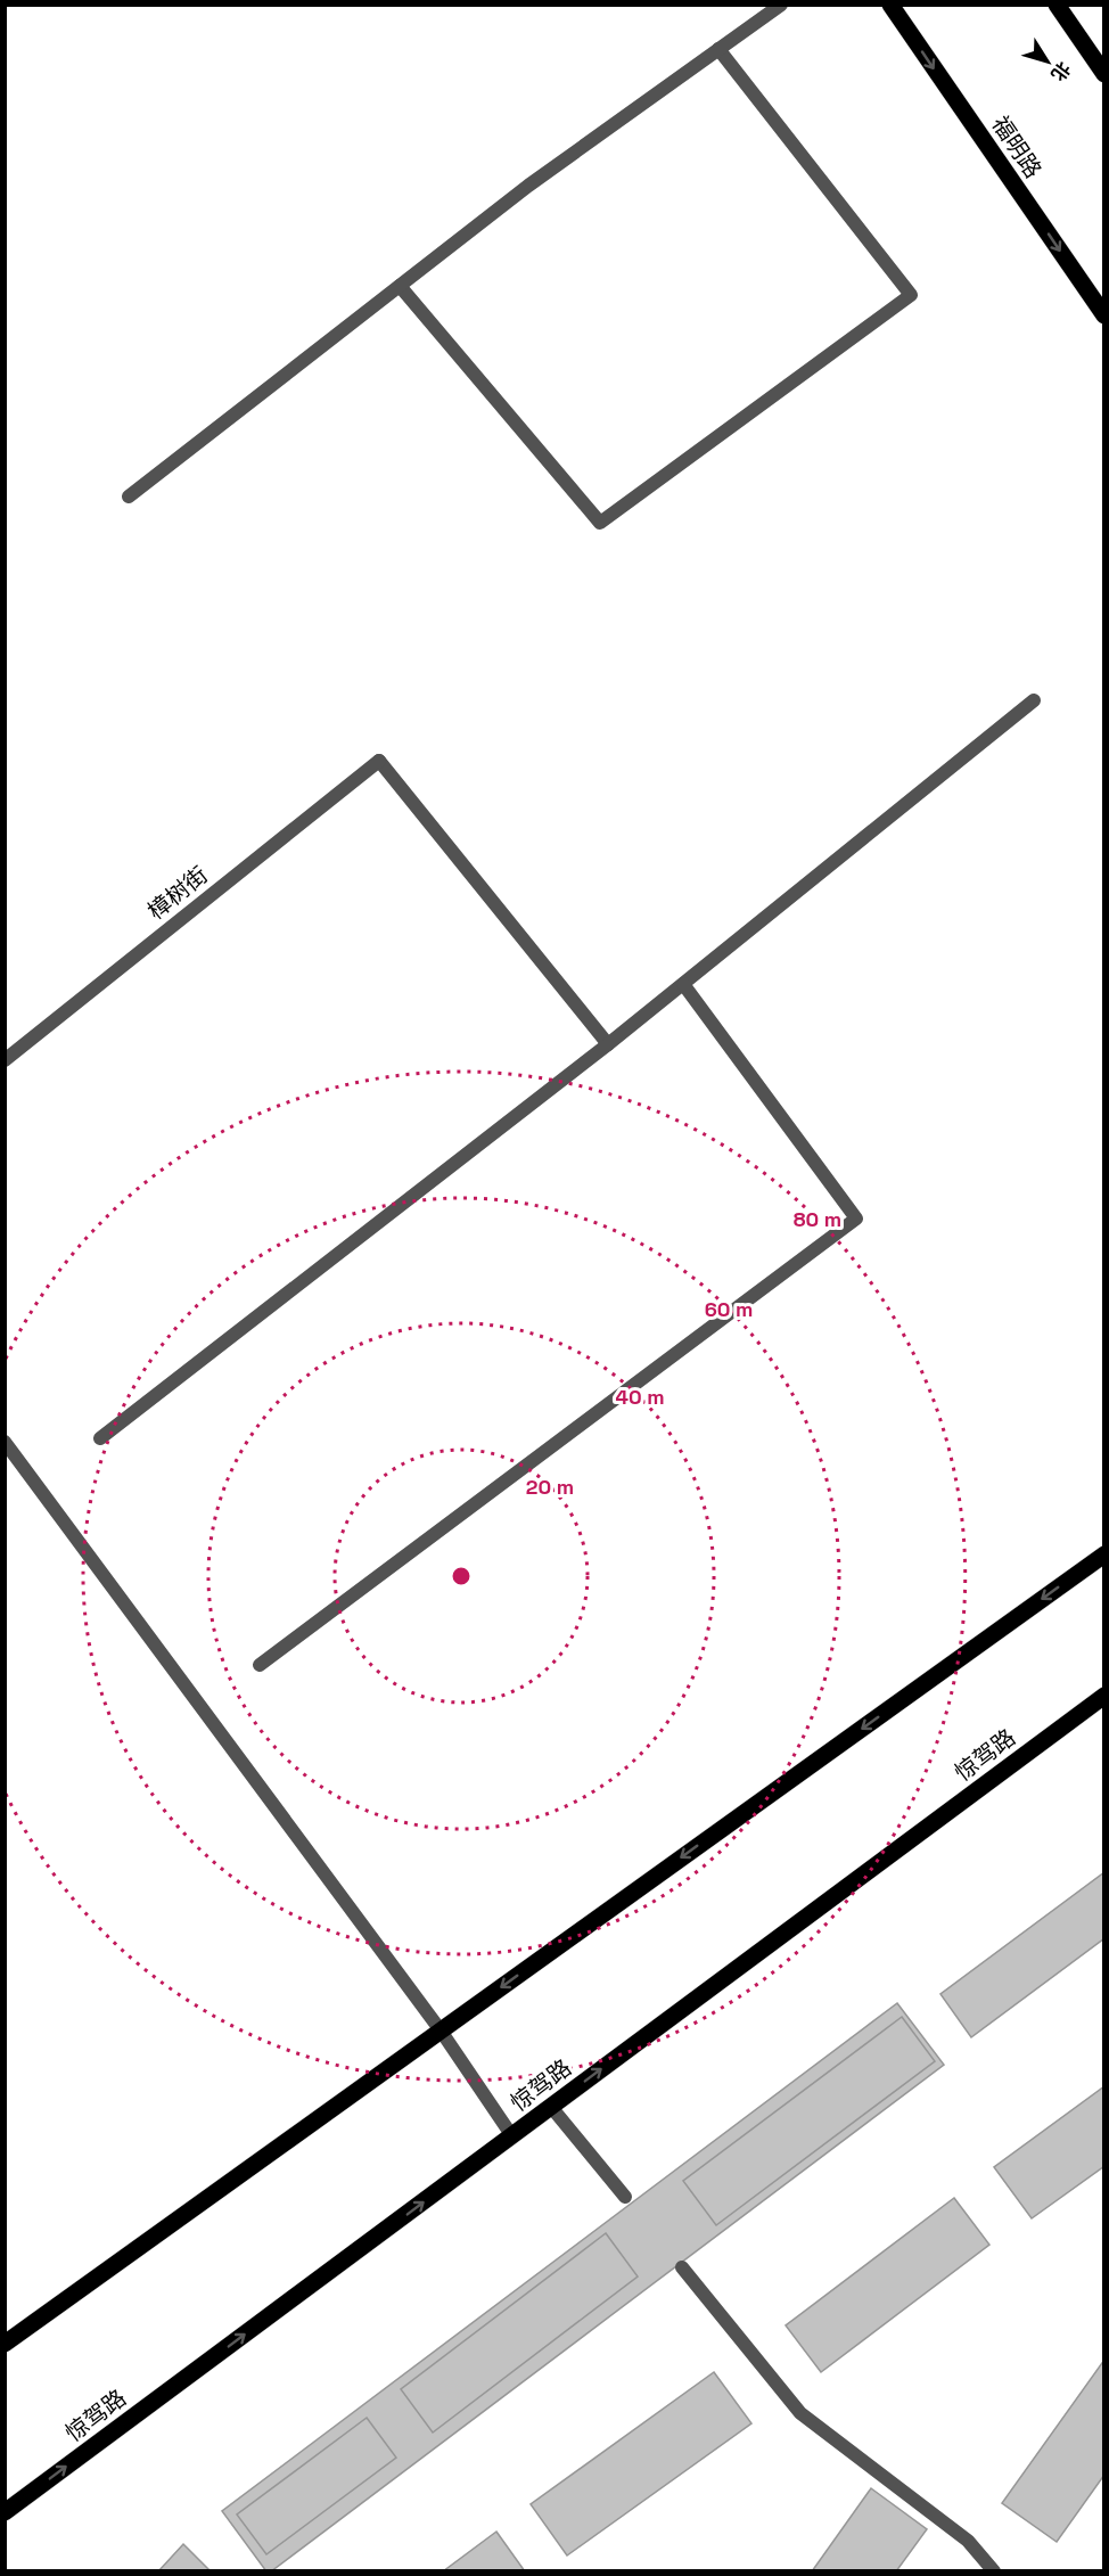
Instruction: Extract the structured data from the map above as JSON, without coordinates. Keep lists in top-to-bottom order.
{
  "streets": {
    "main road": ["福明路", "惊驾路"],
    "street": ["樟树街"]
  },
  "one_way": ["福明路"],
  "north": "bottom right",
  "rings": [
    "80 m",
    "60 m",
    "40 m",
    "20 m"
  ]
}
